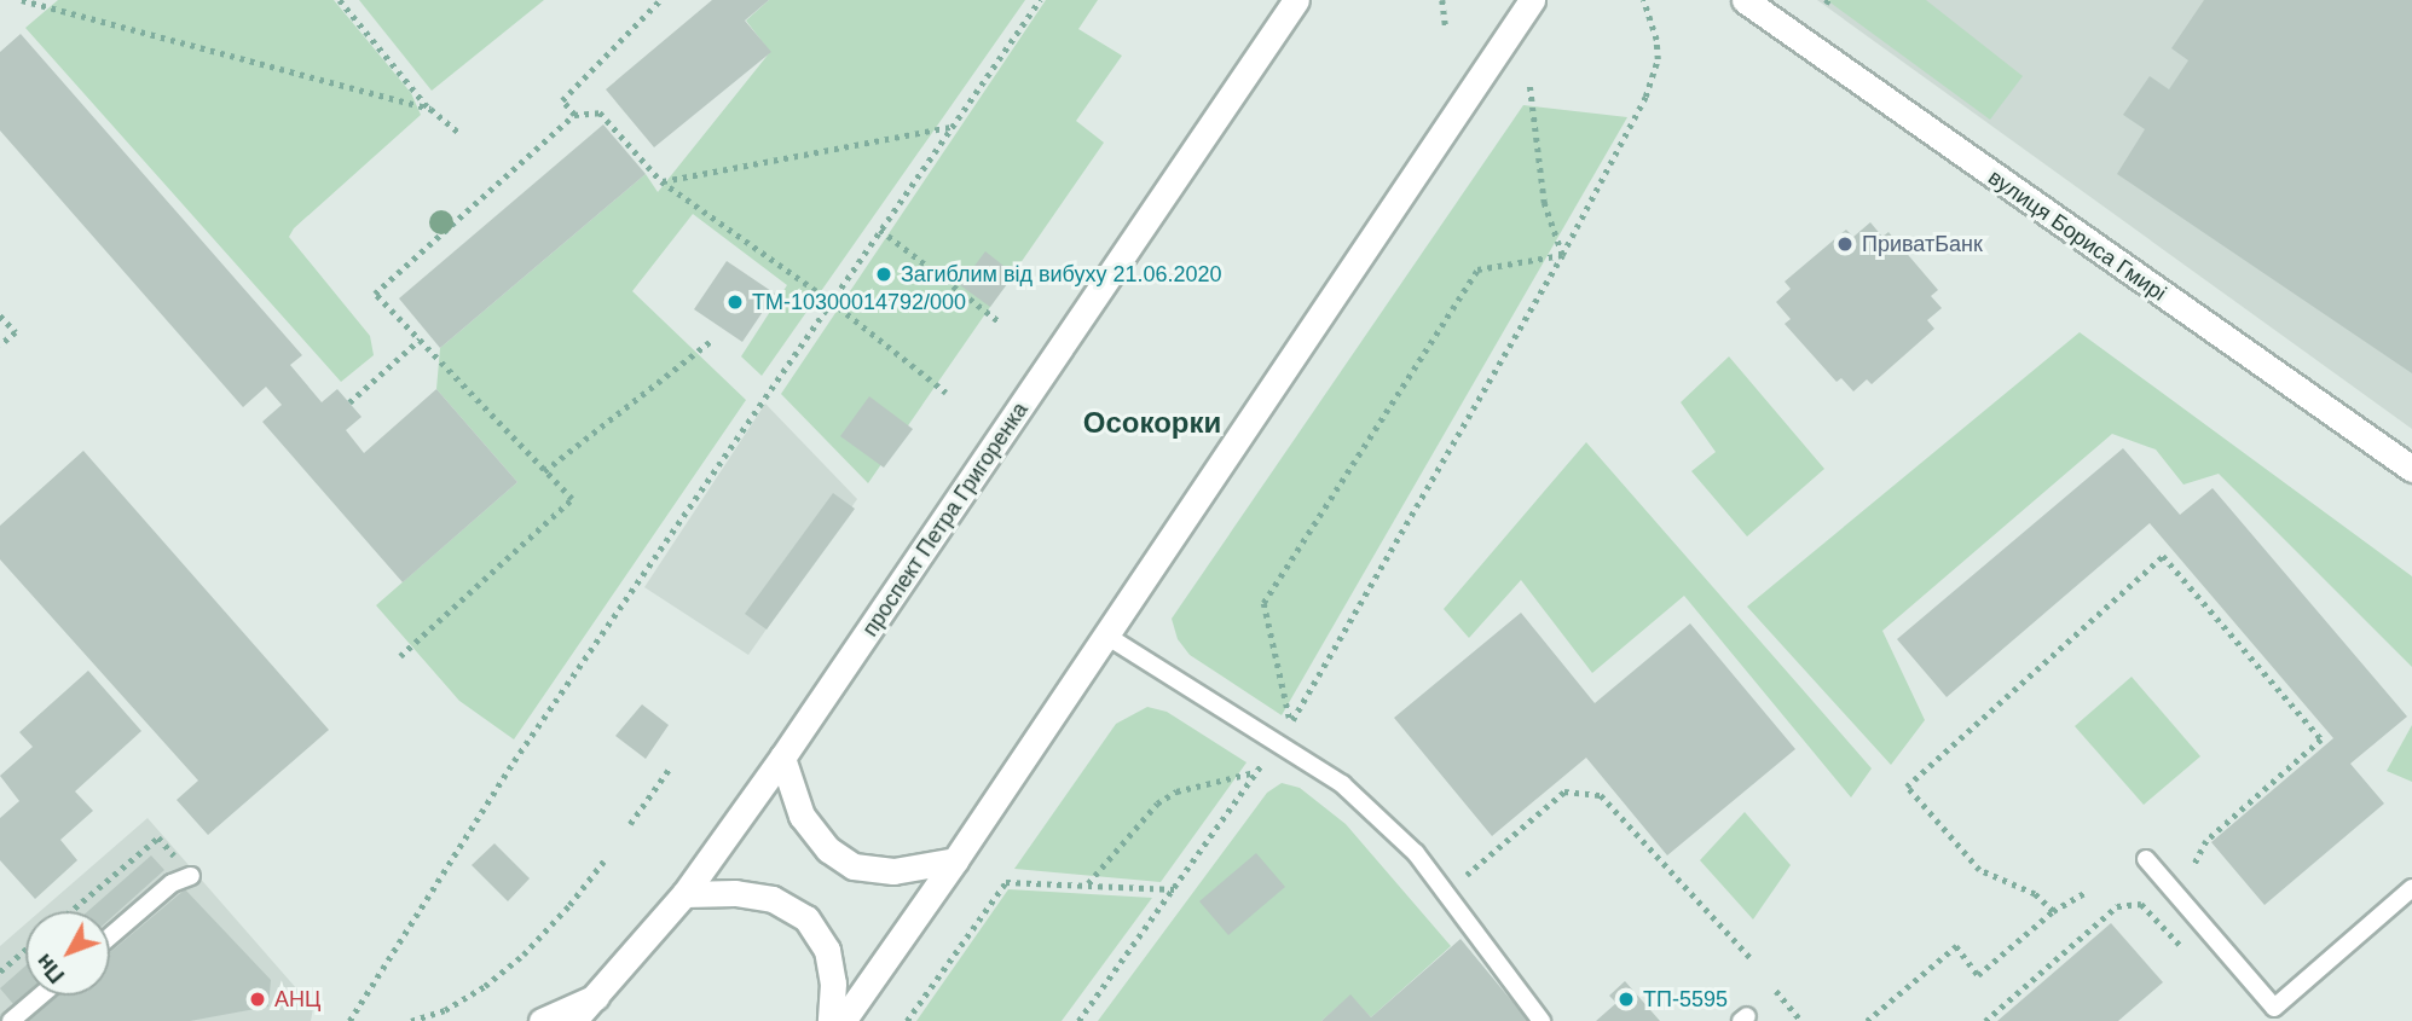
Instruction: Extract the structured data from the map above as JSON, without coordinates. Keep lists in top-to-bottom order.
{
  "streets": {
    "street": ["вулиця Бориса Гмирі", "проспект Петра Григоренка"]
  },
  "districts": ["Осокорки"],
  "places": [
    "ПриватБанк",
    "Загиблим від вибуху 21.06.2020",
    "ТМ-10300014792/000",
    "АНЦ",
    "ТП-5595"
  ],
  "north": "bottom left"
}
